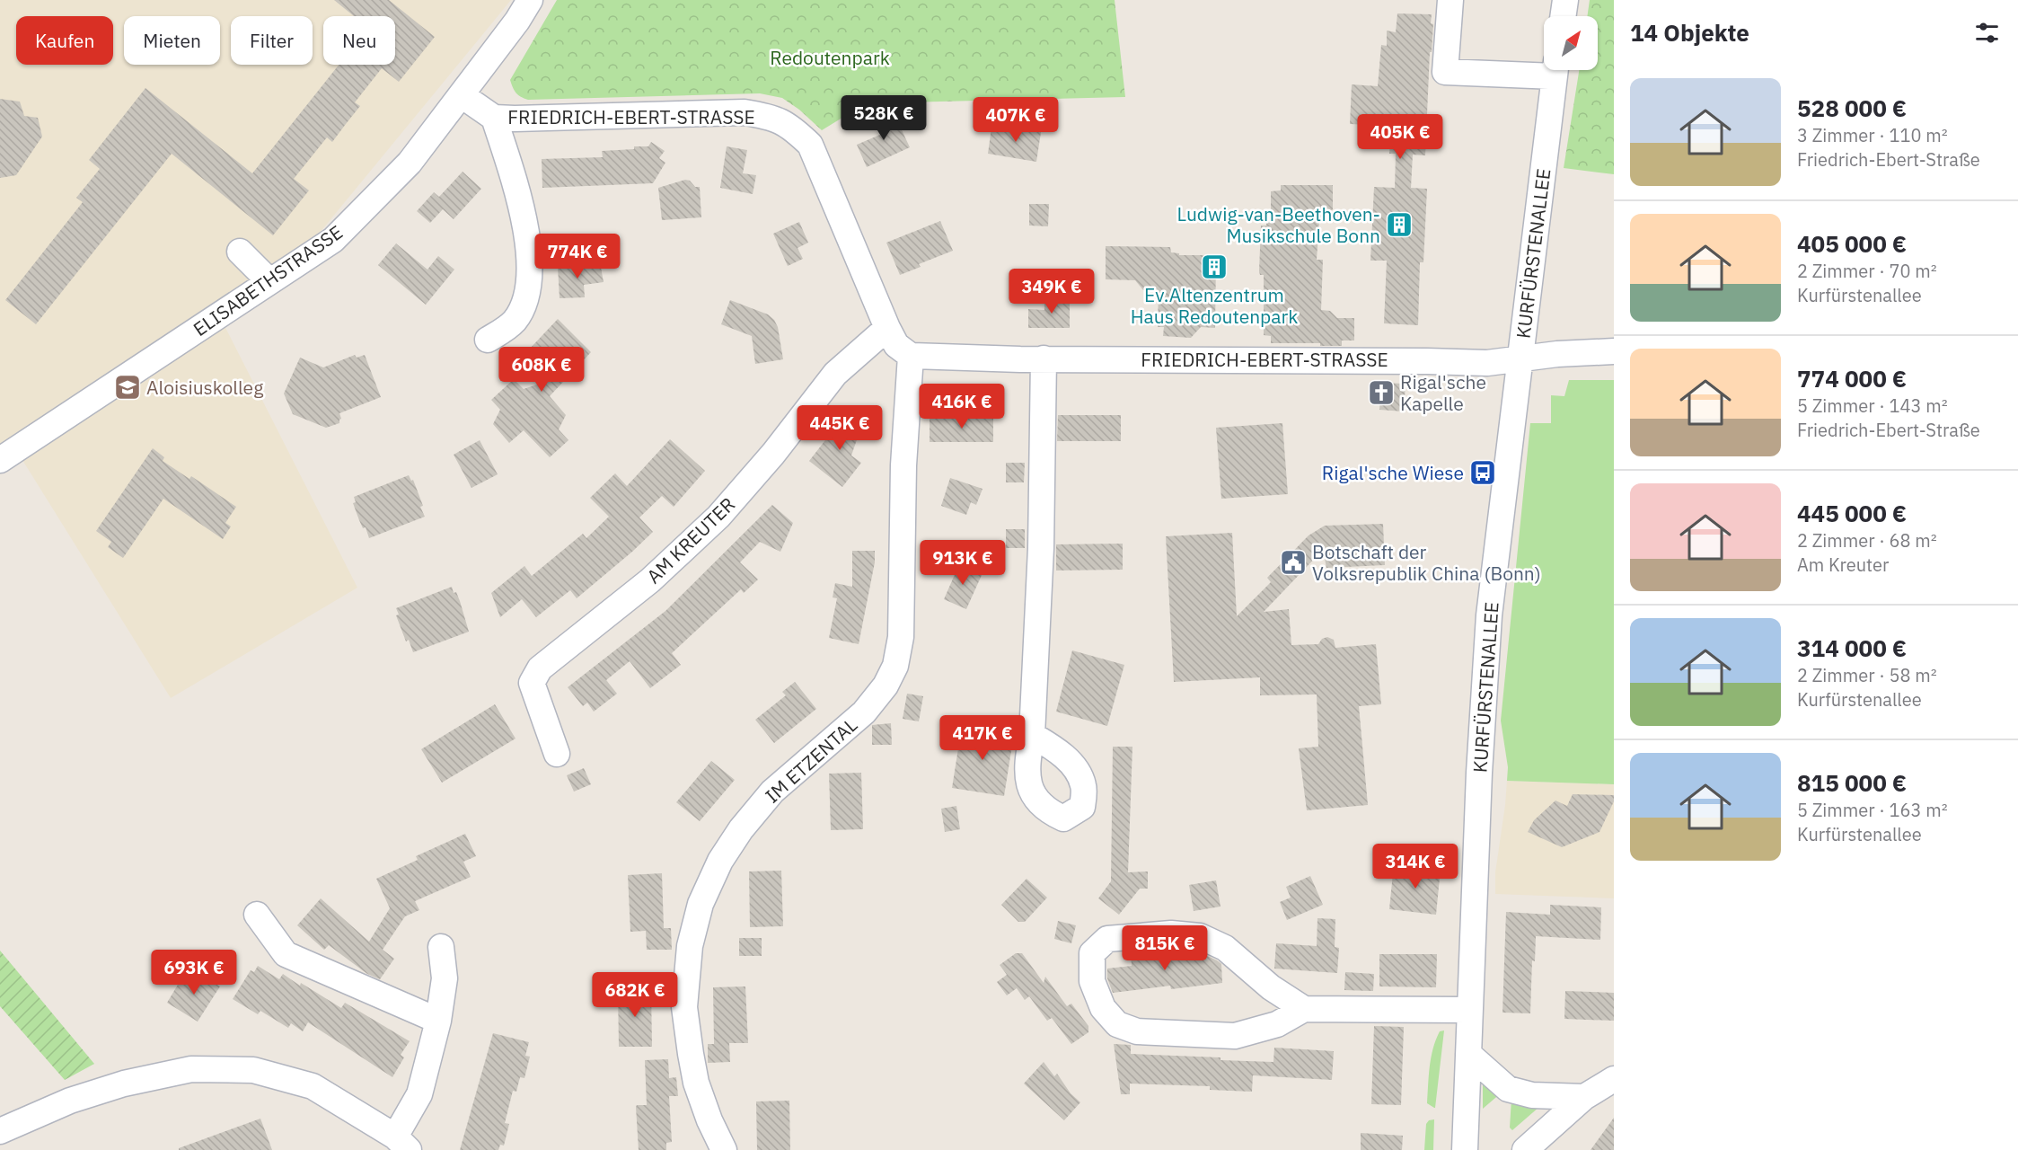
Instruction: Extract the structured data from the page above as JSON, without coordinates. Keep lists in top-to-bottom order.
{
  "streets": {
    "street": [
      "FRIEDRICH-EBERT-STRASSE",
      "KURFÜRSTENALLEE",
      "ELISABETHSTRASSE",
      "AM KREUTER",
      "IM ETZENTAL"
    ]
  },
  "crossings": [
    ["FRIEDRICH-EBERT-STRASSE", "KURFÜRSTENALLEE"],
    ["FRIEDRICH-EBERT-STRASSE", "ELISABETHSTRASSE"],
    ["FRIEDRICH-EBERT-STRASSE", "AM KREUTER"],
    ["FRIEDRICH-EBERT-STRASSE", "IM ETZENTAL"]
  ],
  "parks": ["Redoutenpark"],
  "places": {
    "building": ["Ludwig-van-Beethoven- Musikschule Bonn", "Ev.Altenzentrum Haus Redoutenpark"],
    "school or university": ["Aloisiuskolleg"],
    "church": ["Rigal'sche Kapelle"],
    "bus stop": ["Rigal'sche Wiese"],
    "public building": ["Botschaft der Volksrepublik China (Bonn)"]
  },
  "north": "top right",
  "page": {
    "heading": "14 Objekte",
    "chip": [
      "Kaufen",
      "Mieten",
      "Filter",
      "Neu"
    ],
    "list": [
      {
        "name": "528 000 €",
        "note": "3 Zimmer · 110 m² · Friedrich-Ebert-Straße"
      },
      {
        "name": "405 000 €",
        "note": "2 Zimmer · 70 m² · Kurfürstenallee"
      },
      {
        "name": "774 000 €",
        "note": "5 Zimmer · 143 m² · Friedrich-Ebert-Straße"
      },
      {
        "name": "445 000 €",
        "note": "2 Zimmer · 68 m² · Am Kreuter"
      },
      {
        "name": "314 000 €",
        "note": "2 Zimmer · 58 m² · Kurfürstenallee"
      },
      {
        "name": "815 000 €",
        "note": "5 Zimmer · 163 m² · Kurfürstenallee"
      }
    ],
    "price": [
      "528K €",
      "407K €",
      "405K €",
      "774K €",
      "349K €",
      "608K €",
      "416K €",
      "445K €",
      "913K €",
      "417K €",
      "314K €",
      "815K €",
      "693K €",
      "682K €"
    ]
  }
}
